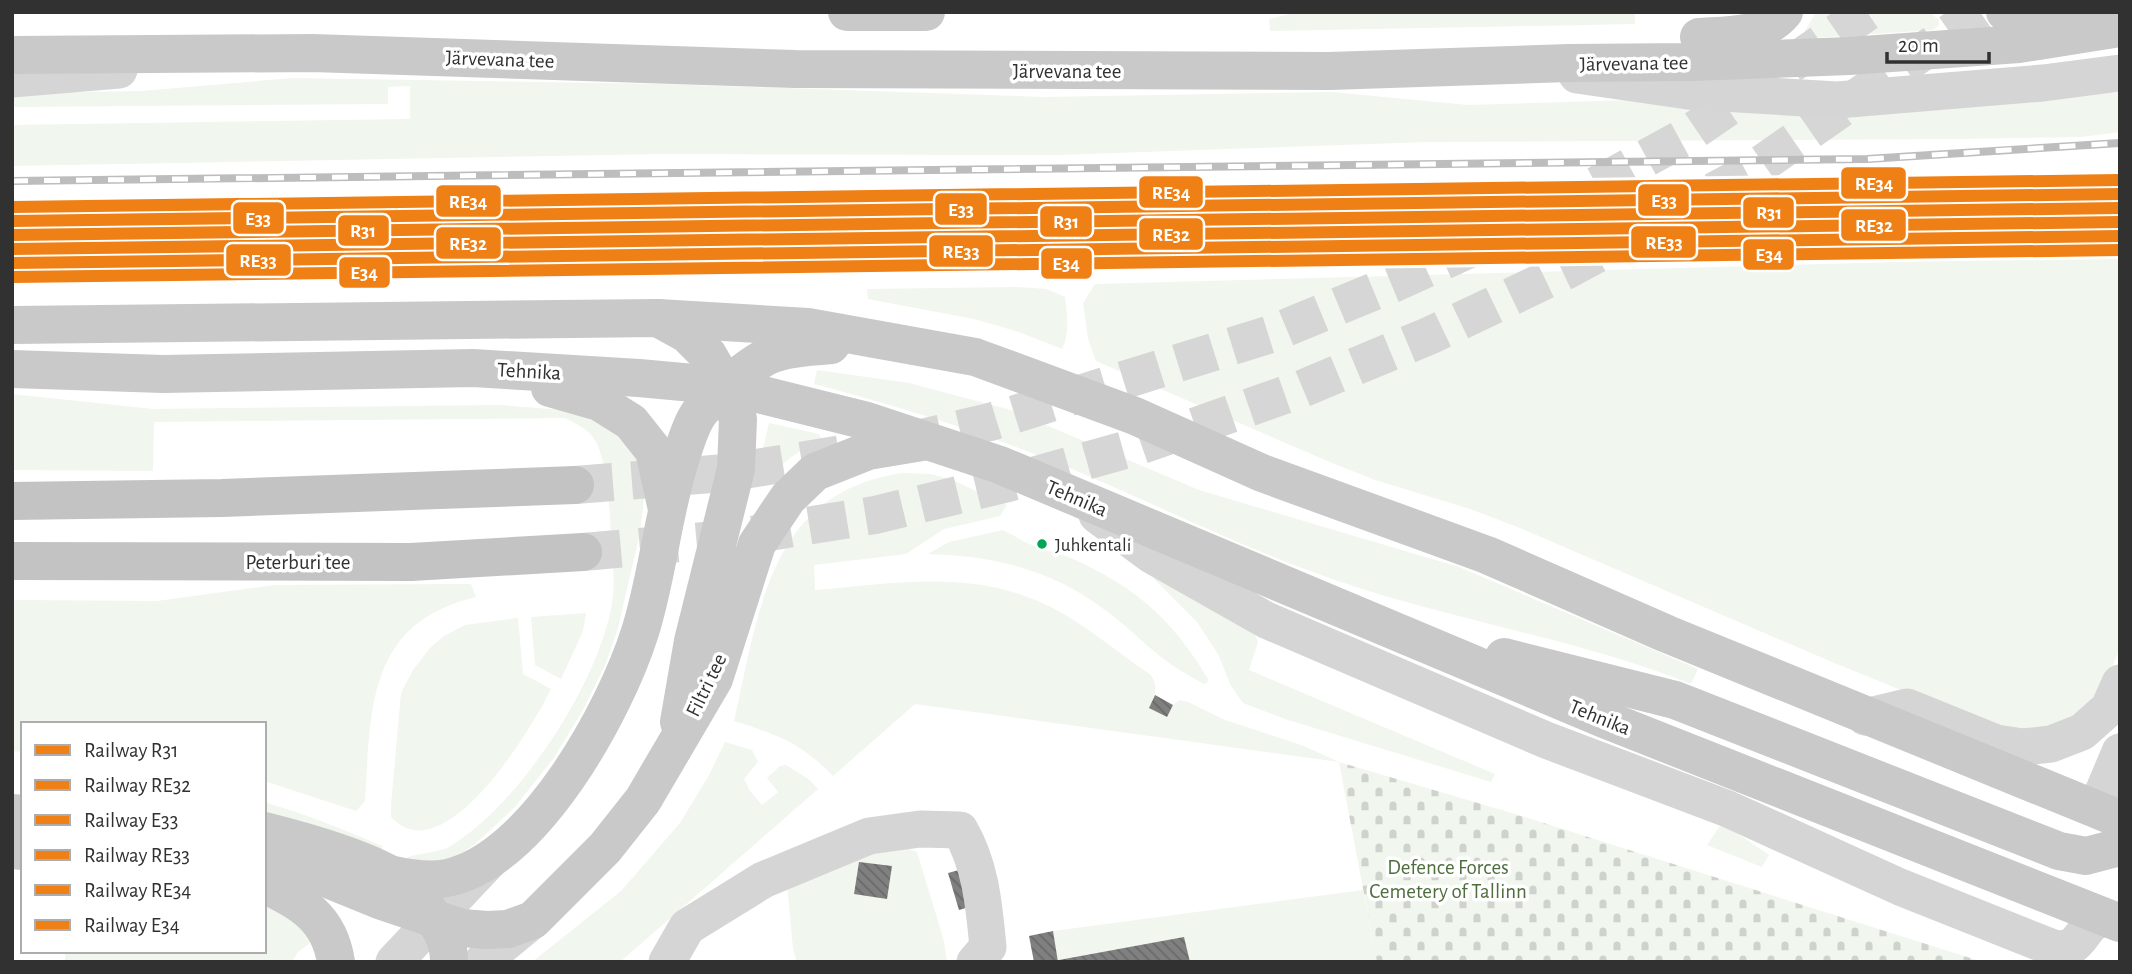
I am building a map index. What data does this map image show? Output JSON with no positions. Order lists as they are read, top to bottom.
{
  "streets": {
    "highway": ["Peterburi tee"],
    "main road": ["Järvevana tee", "Tehnika", "Filtri tee"]
  },
  "crossings": [
    ["Tehnika", "Filtri tee"]
  ],
  "parks": ["Defence Forces Cemetery of Tallinn"],
  "places": ["Juhkentali"],
  "lines": [
    "rail line RE34",
    "rail line E33",
    "rail line R31",
    "rail line RE32",
    "rail line RE33",
    "rail line E34"
  ],
  "legend": [
    "Railway R31",
    "Railway RE32",
    "Railway E33",
    "Railway RE33",
    "Railway RE34",
    "Railway E34"
  ],
  "scale_bar": "20 m"
}
